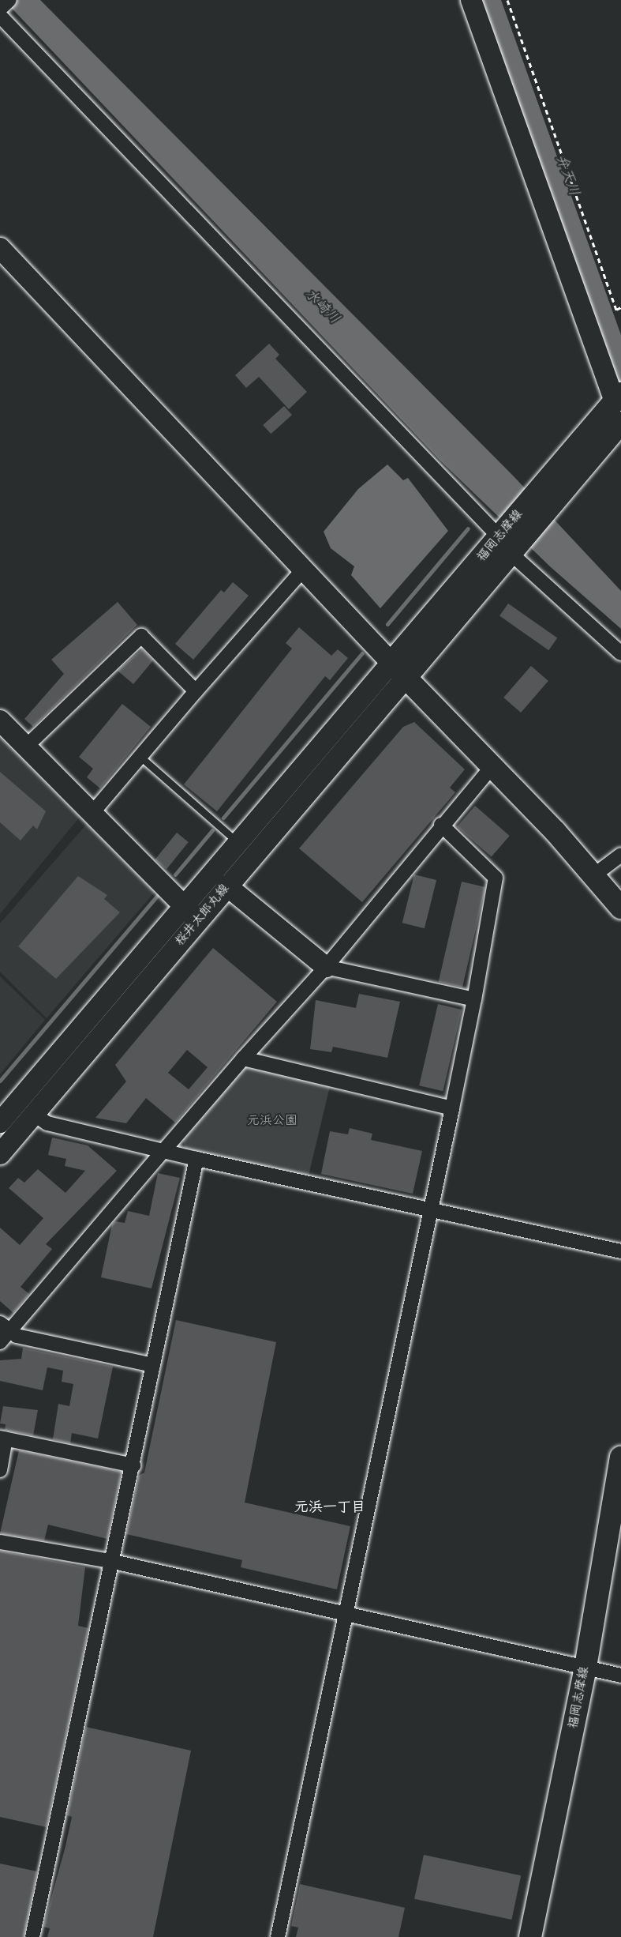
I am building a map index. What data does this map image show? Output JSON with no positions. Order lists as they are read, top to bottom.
{
  "streets": {
    "main road": ["福岡志摩線"],
    "street": ["桜井太郎丸線"]
  },
  "crossings": [
    ["福岡志摩線", "桜井太郎丸線"]
  ],
  "districts": ["元浜一丁目"],
  "water": ["弁天川", "水崎川"],
  "parks": ["元浜公園"]
}
